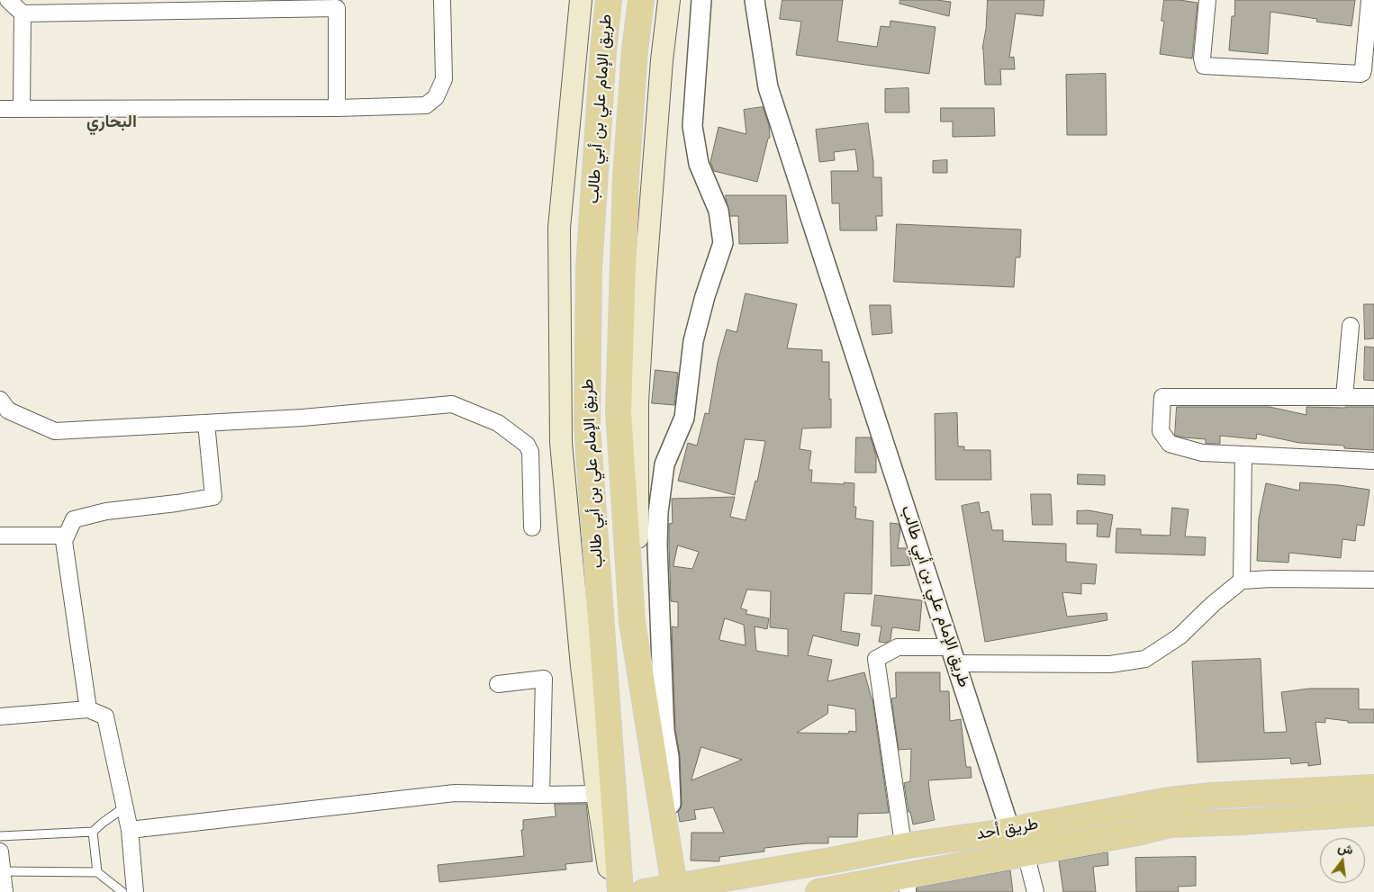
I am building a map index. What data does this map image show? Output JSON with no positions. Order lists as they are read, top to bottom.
{
  "streets": {
    "main road": ["طريق الإمام علي بن أبي طالب", "طريق أحد"]
  },
  "crossings": [
    ["طريق الإمام علي بن أبي طالب", "طريق أحد"]
  ],
  "districts": ["البحاري"],
  "north": "top"
}
